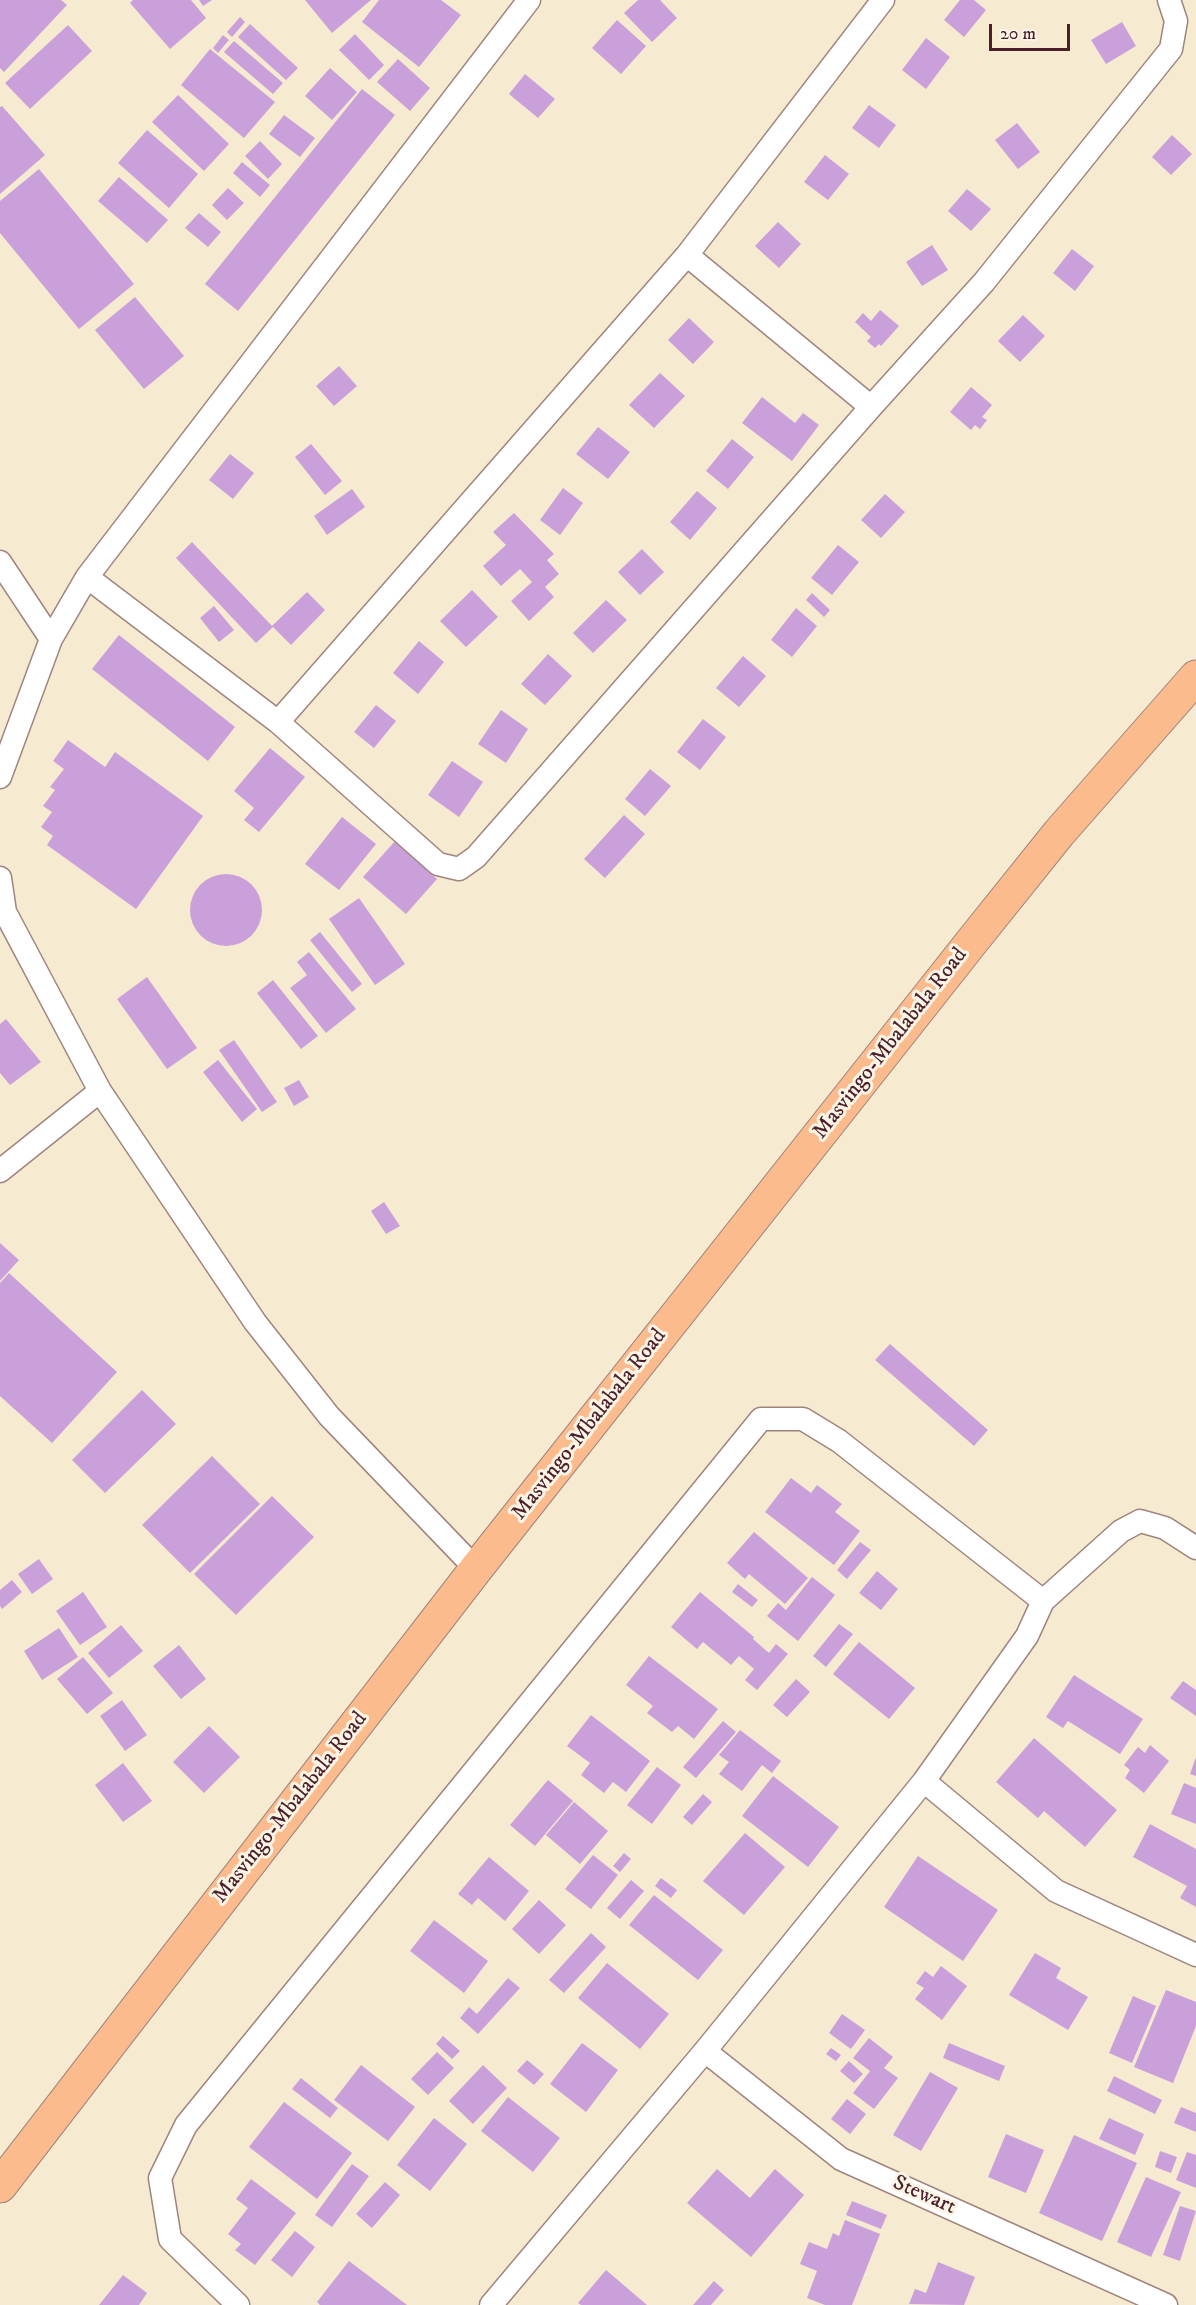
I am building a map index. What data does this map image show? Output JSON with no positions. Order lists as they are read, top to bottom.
{
  "streets": {
    "highway": ["Masvingo-Mbalabala Road"],
    "street": ["Stewart"]
  },
  "scale_bar": "20 m"
}
